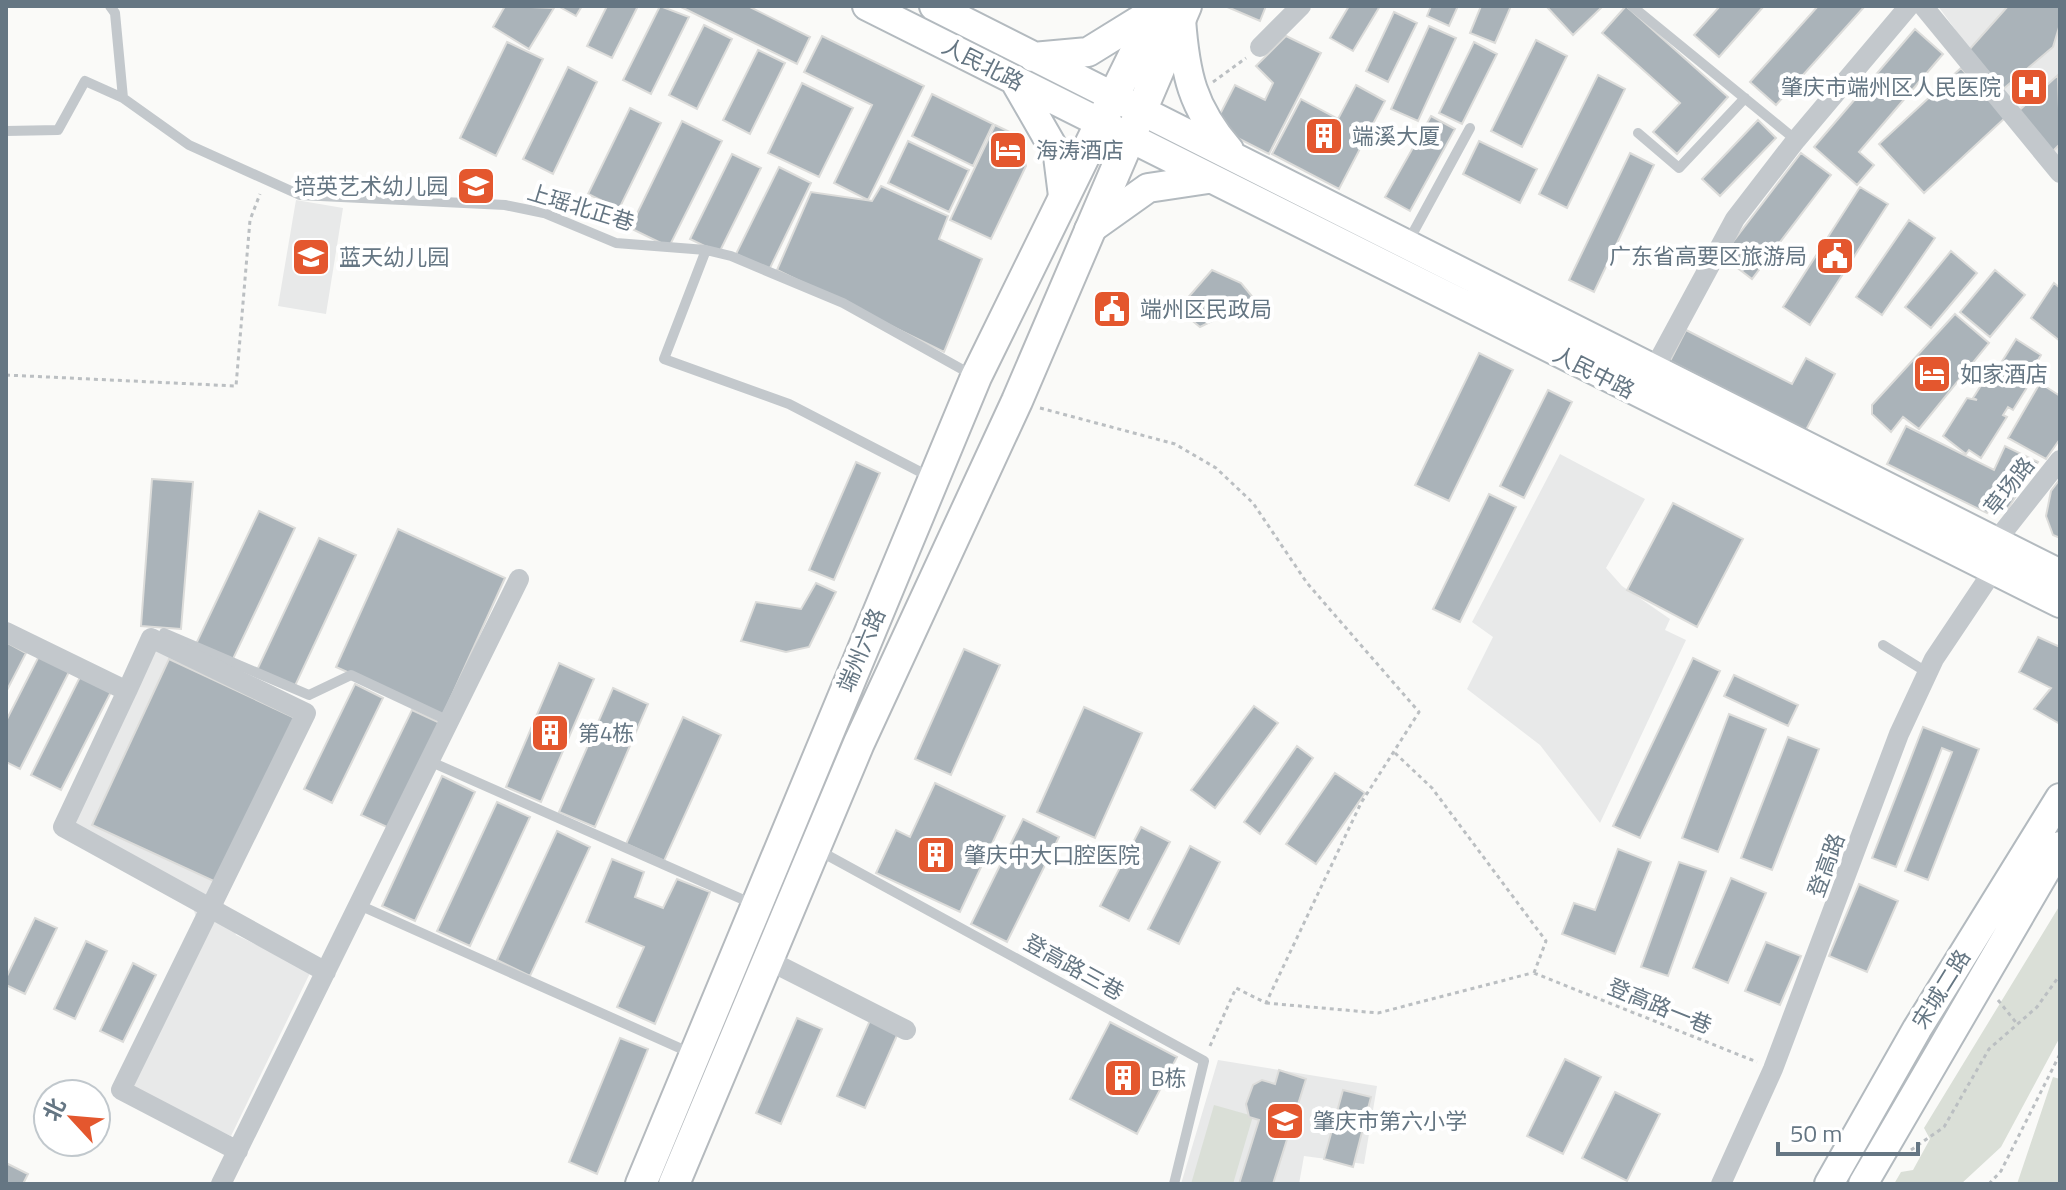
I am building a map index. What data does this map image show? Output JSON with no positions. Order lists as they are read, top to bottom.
{
  "streets": {
    "main road": [
      "人民北路",
      "人民中路",
      "端州六路",
      "宋城二路"
    ],
    "street": ["草场路", "登高路"],
    "lane": ["上瑶北正巷", "登高路三巷"],
    "path": ["登高路一巷"]
  },
  "crossings": [
    ["人民北路", "人民中路"],
    ["人民北路", "端州六路"],
    ["上瑶北正巷", "端州六路"],
    ["人民中路", "草场路"],
    ["人民中路", "端州六路"],
    ["人民中路", "登高路"],
    ["端州六路", "登高路三巷"],
    ["登高路", "登高路一巷"]
  ],
  "places": {
    "hospital": ["肇庆市端州区人民医院"],
    "building": [
      "端溪大厦",
      "第4栋",
      "肇庆中大口腔医院",
      "B栋"
    ],
    "hotel": ["海涛酒店", "如家酒店"],
    "school or university": ["培英艺术幼儿园", "蓝天幼儿园", "肇庆市第六小学"],
    "public building": ["广东省高要区旅游局", "端州区民政局"]
  },
  "scale_bar": "50 m",
  "north": "top left"
}
